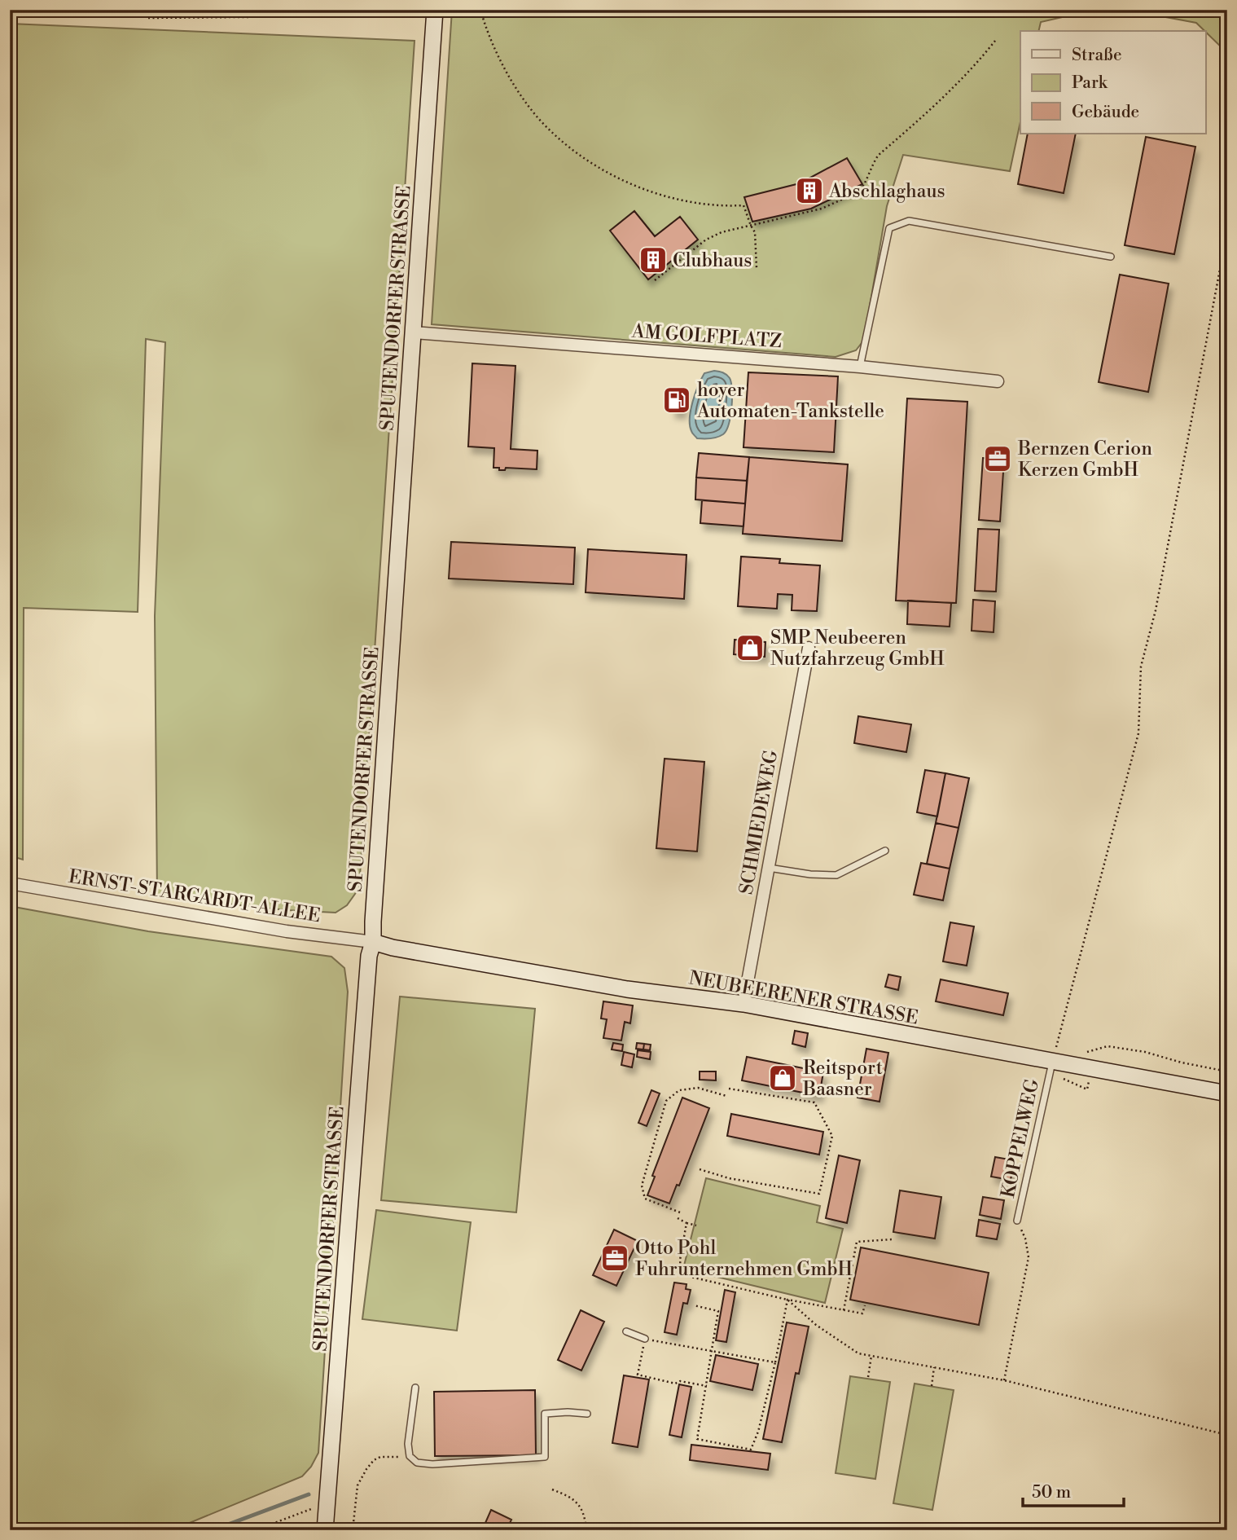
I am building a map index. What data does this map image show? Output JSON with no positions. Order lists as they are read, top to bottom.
{
  "streets": {
    "main road": ["SPUTENDORFER STRASSE", "NEUBEERENER STRASSE"],
    "street": ["AM GOLFPLATZ", "SCHMIEDEWEG", "ERNST-STARGARDT-ALLEE"],
    "lane": ["KOPPELWEG"]
  },
  "crossings": [
    ["SPUTENDORFER STRASSE", "AM GOLFPLATZ"],
    ["SPUTENDORFER STRASSE", "ERNST-STARGARDT-ALLEE"],
    ["SPUTENDORFER STRASSE", "NEUBEERENER STRASSE"],
    ["SCHMIEDEWEG", "NEUBEERENER STRASSE"],
    ["ERNST-STARGARDT-ALLEE", "NEUBEERENER STRASSE"],
    ["NEUBEERENER STRASSE", "KOPPELWEG"]
  ],
  "places": {
    "building": ["Abschlaghaus", "Clubhaus"],
    "fuel station": ["hoyer Automaten-Tankstelle"],
    "office": ["Bernzen Cerion Kerzen GmbH", "Otto Pohl Fuhrunternehmen GmbH"],
    "shop": ["SMP Neubeeren Nutzfahrzeug GmbH", "Reitsport Baasner"]
  },
  "legend": ["Straße", "Park", "Gebäude"],
  "scale_bar": "50 m"
}
